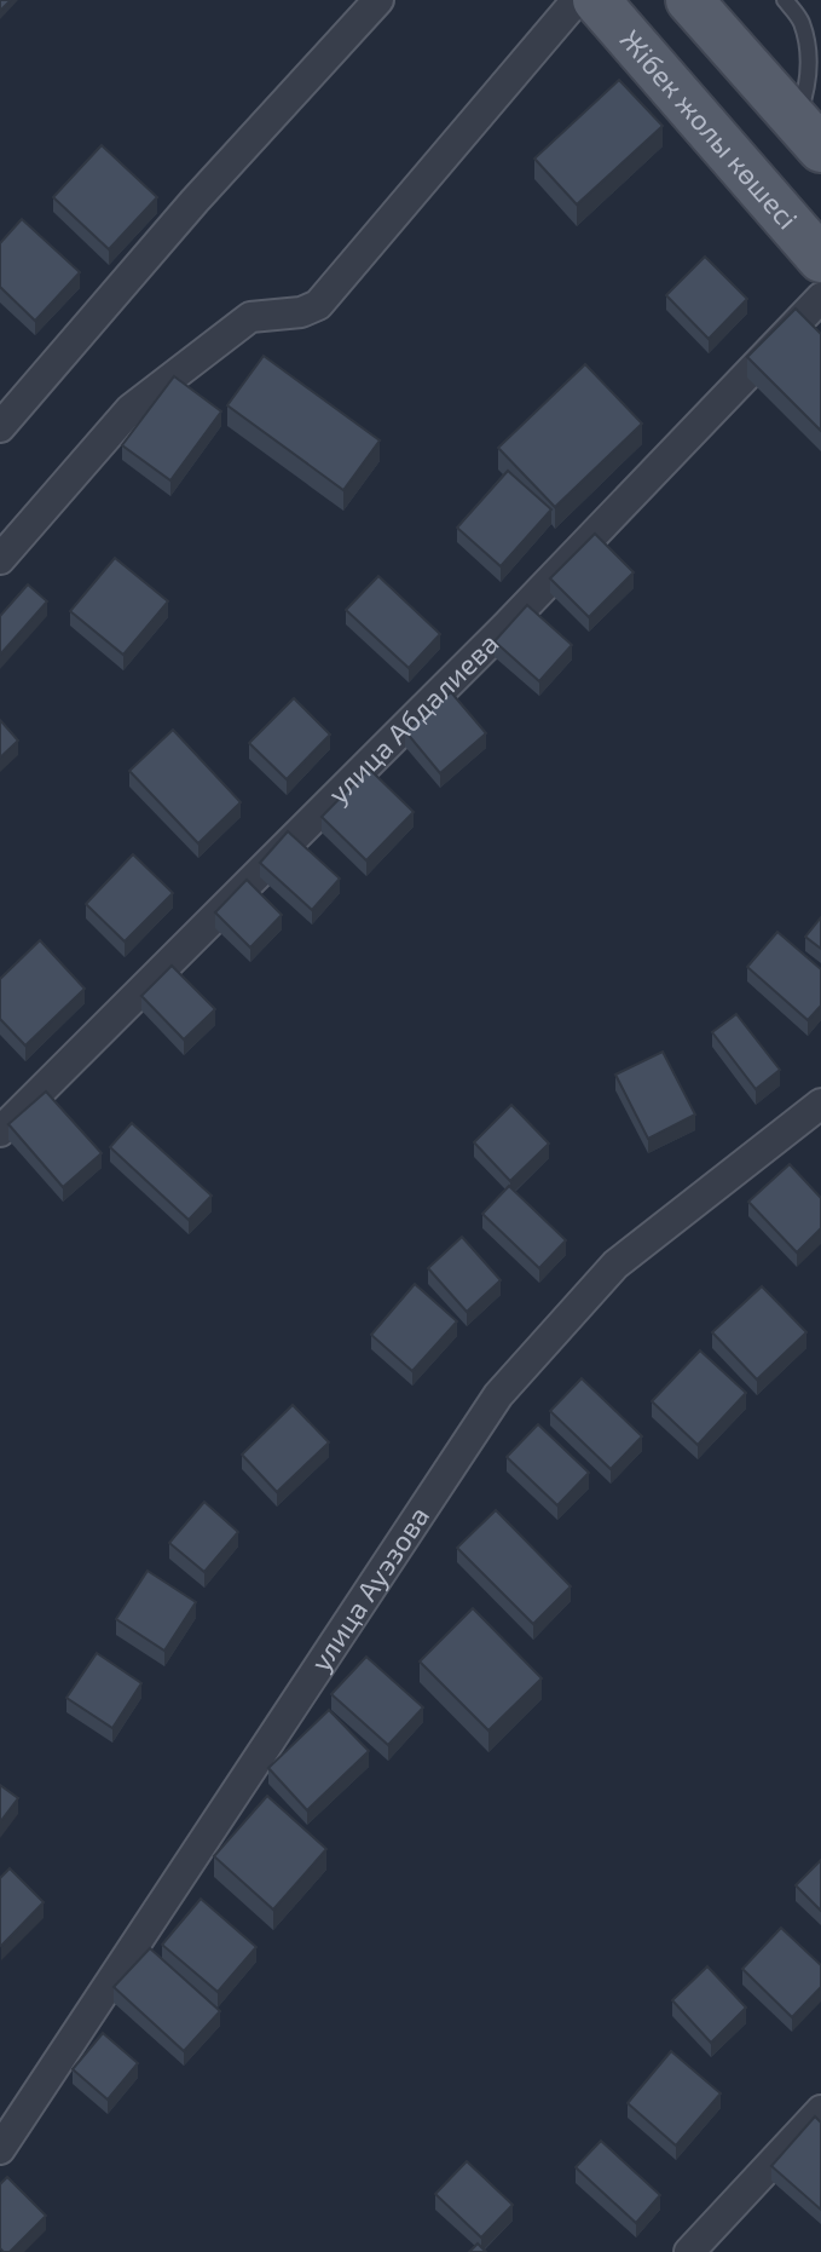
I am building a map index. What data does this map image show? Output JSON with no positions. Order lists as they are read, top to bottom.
{
  "streets": {
    "main road": ["Жібек жолы көшесі"],
    "street": ["улица Абдалиева", "улица Ауэзова"]
  }
}
